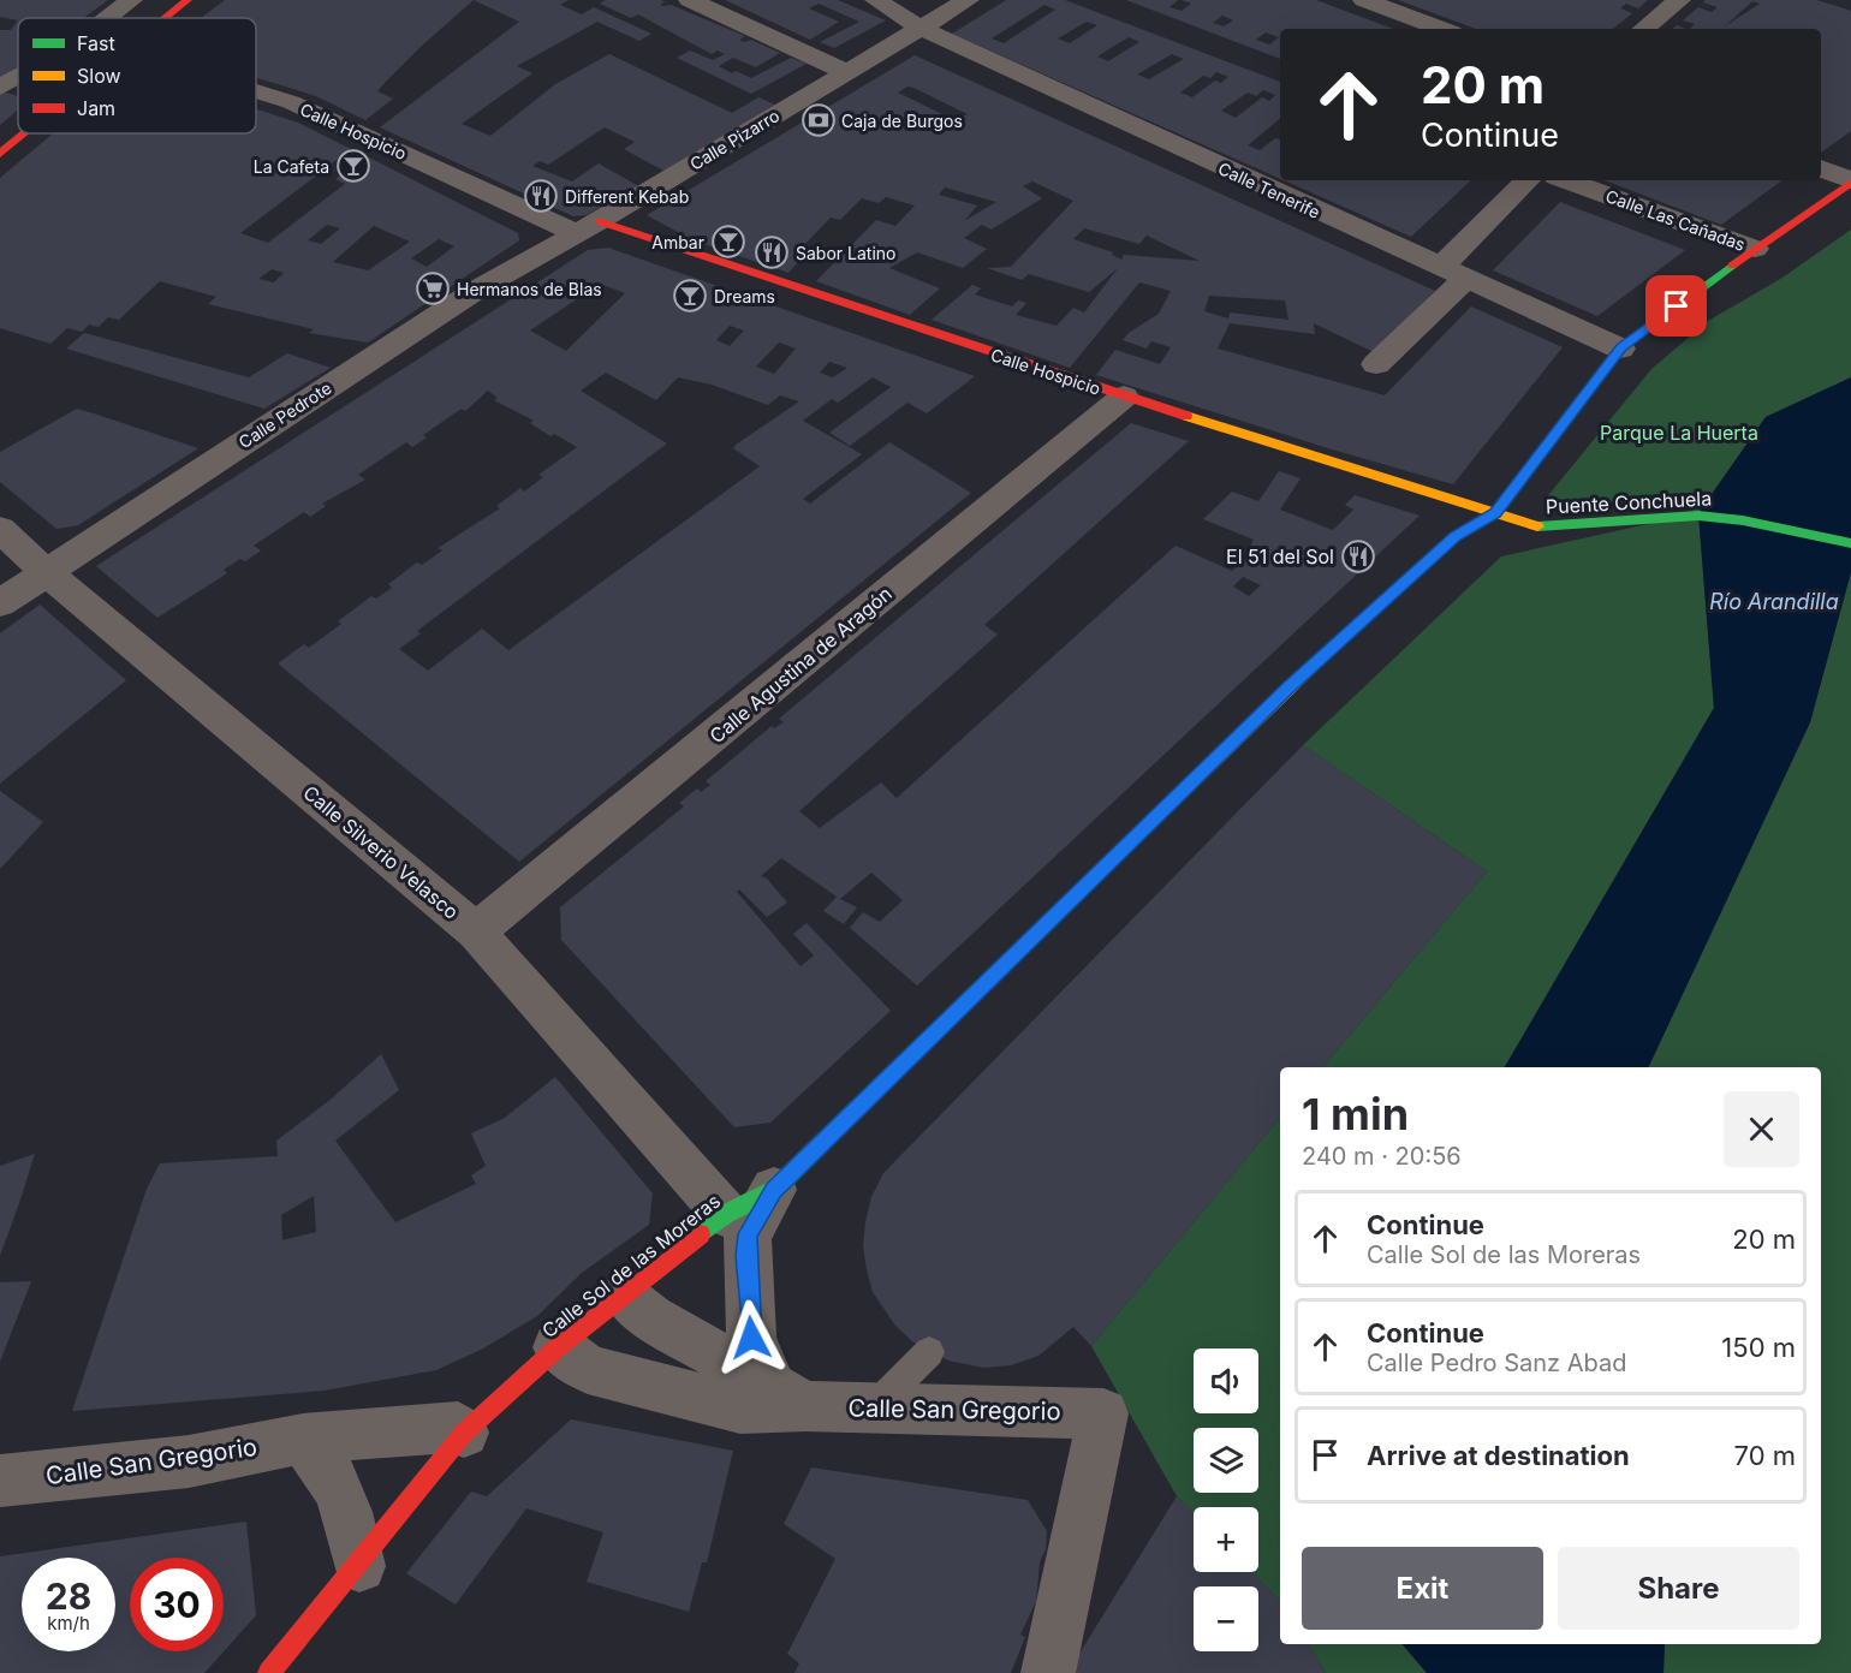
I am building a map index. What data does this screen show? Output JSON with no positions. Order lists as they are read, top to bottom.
{
  "streets": {
    "street": [
      "Calle Hospicio",
      "Calle Pizarro",
      "Calle Tenerife",
      "Calle Las Cañadas",
      "Calle Pedrote",
      "Puente Conchuela",
      "Calle Agustina de Aragón",
      "Calle Silverio Velasco",
      "Calle Sol de las Moreras",
      "Calle San Gregorio"
    ]
  },
  "crossings": [
    ["Calle Hospicio", "Calle Pizarro"],
    ["Calle Hospicio", "Calle Pedrote"],
    ["Calle Hospicio", "Puente Conchuela"],
    ["Calle Hospicio", "Calle Agustina de Aragón"],
    ["Calle Hospicio", "Calle Sol de las Moreras"],
    ["Calle Pizarro", "Calle Tenerife"],
    ["Calle Pizarro", "Calle Pedrote"],
    ["Calle Pedrote", "Calle Silverio Velasco"],
    ["Puente Conchuela", "Calle Sol de las Moreras"],
    ["Calle Agustina de Aragón", "Calle Silverio Velasco"],
    ["Calle Silverio Velasco", "Calle Sol de las Moreras"],
    ["Calle Sol de las Moreras", "Calle San Gregorio"]
  ],
  "water": ["Río Arandilla"],
  "parks": ["Parque La Huerta"],
  "places": {
    "bank": ["Caja de Burgos"],
    "bar": ["La Cafeta", "Ambar", "Dreams"],
    "restaurant": ["Different Kebab", "Sabor Latino", "El 51 del Sol"],
    "supermarket": ["Hermanos de Blas"]
  },
  "legend": ["Fast", "Slow", "Jam"],
  "page": {
    "turn": ["20 m", "Continue"],
    "heading": ["1 min", "240 m · 20:56"],
    "list": [
      {
        "name": "Continue",
        "note": "Calle Sol de las Moreras",
        "value": "20 m"
      },
      {
        "name": "Continue",
        "note": "Calle Pedro Sanz Abad",
        "value": "150 m"
      },
      {
        "name": "Arrive at destination",
        "value": "70 m"
      }
    ],
    "map_buttons": ["+", "−"],
    "buttons": ["Exit", "Share"],
    "speed": "28 km/h",
    "limit": "30"
  }
}
